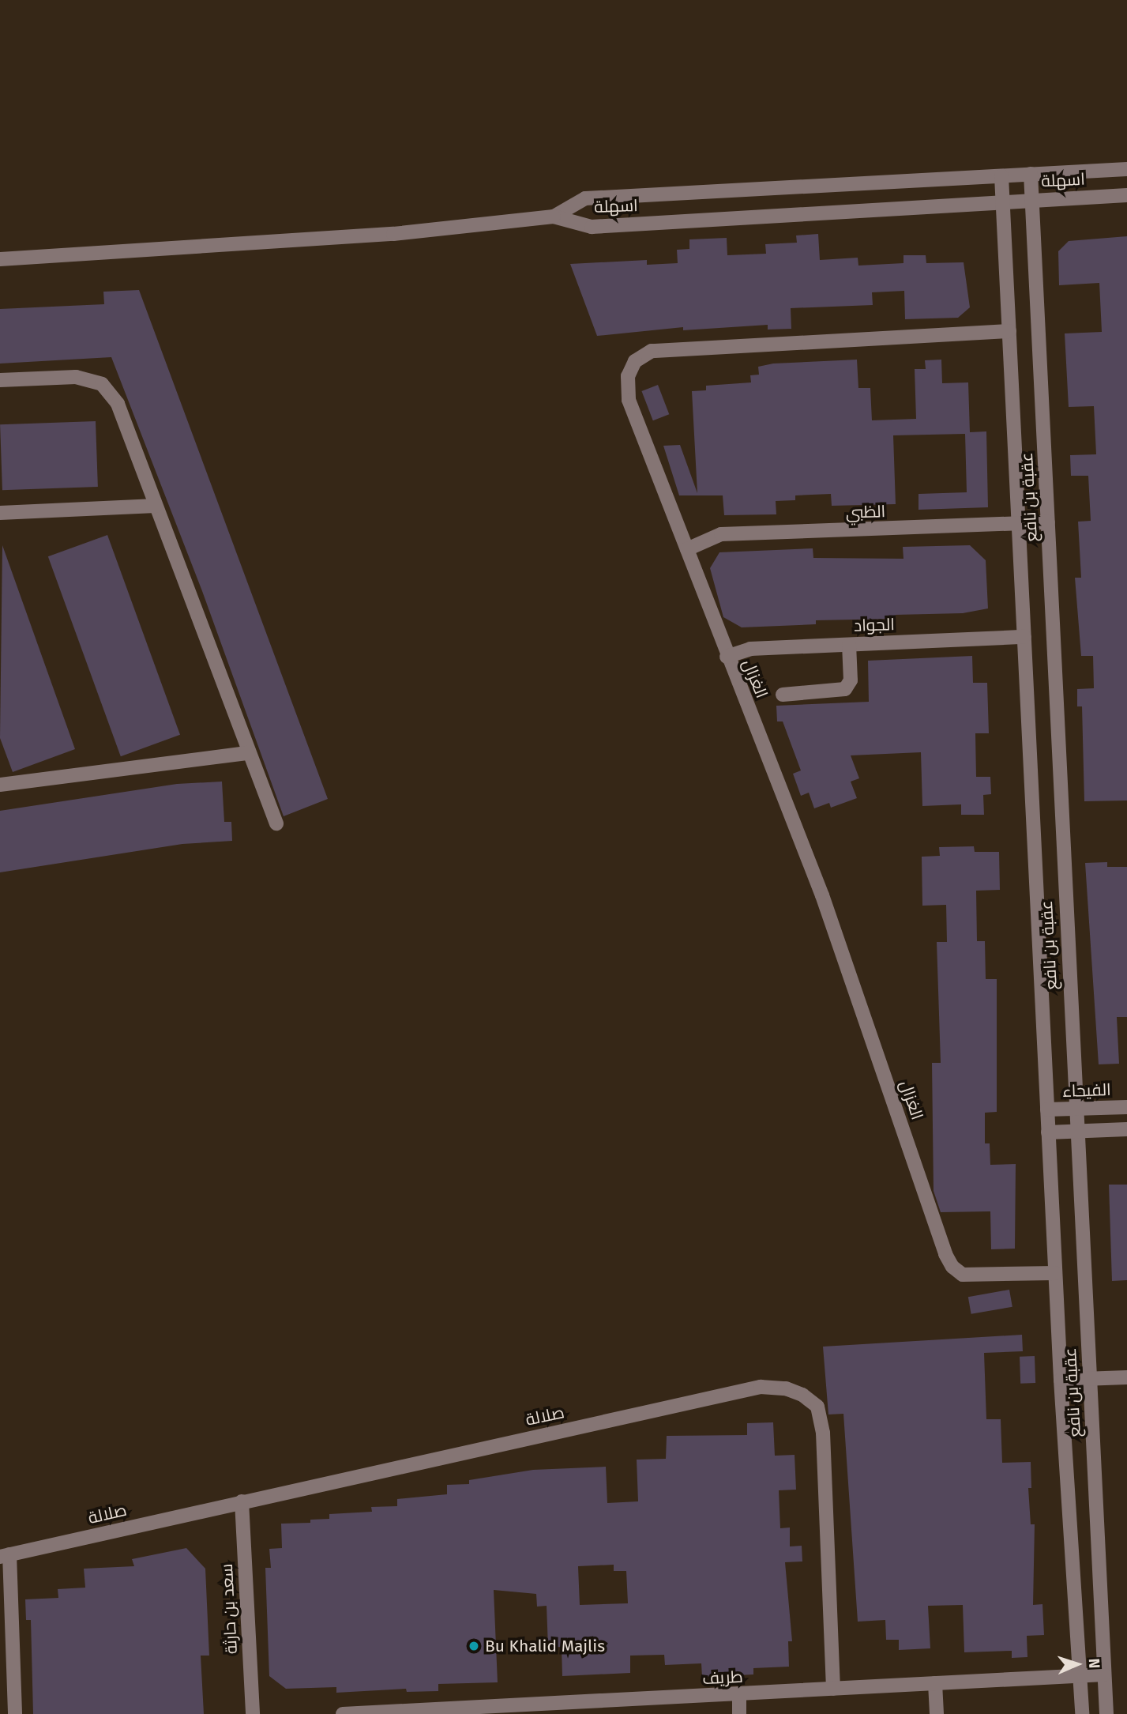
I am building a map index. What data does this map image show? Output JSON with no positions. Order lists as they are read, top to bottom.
{
  "streets": {
    "street": [
      "اسهلة",
      "عقبة بن نافع",
      "الظبي",
      "الجواد",
      "الغزال",
      "الفيحاء",
      "صلالة",
      "سعد بن حارثة",
      "طريف"
    ]
  },
  "crossings": [
    ["اسهلة", "عقبة بن نافع"],
    ["عقبة بن نافع", "الظبي"],
    ["عقبة بن نافع", "الجواد"],
    ["عقبة بن نافع", "الغزال"],
    ["عقبة بن نافع", "الفيحاء"],
    ["عقبة بن نافع", "طريف"],
    ["الظبي", "الغزال"],
    ["الجواد", "الغزال"],
    ["صلالة", "سعد بن حارثة"],
    ["صلالة", "طريف"]
  ],
  "places": ["Bu Khalid Majlis"],
  "north": "right"
}
